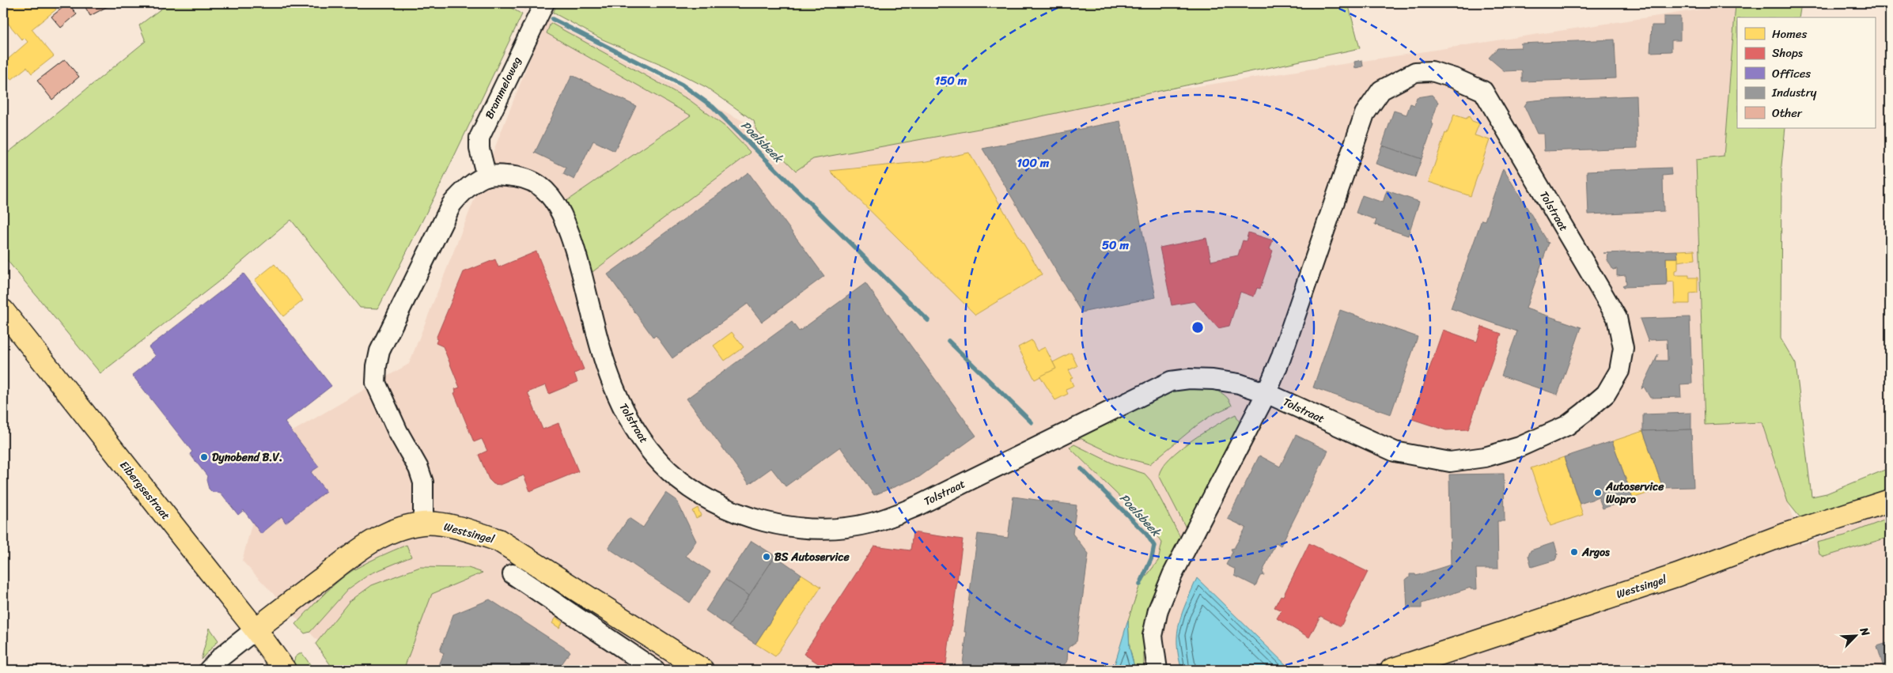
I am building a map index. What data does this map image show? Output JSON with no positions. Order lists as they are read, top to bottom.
{
  "streets": {
    "main road": ["Eibergsestraat", "Westsingel"],
    "street": ["Brammeloweg", "Tolstraat"]
  },
  "crossings": [
    ["Brammeloweg", "Tolstraat"],
    ["Eibergsestraat", "Westsingel"]
  ],
  "water": ["Poelsbeek"],
  "places": [
    "Dynobend B.V.",
    "Autoservice Wopro",
    "Argos",
    "BS Autoservice"
  ],
  "legend": [
    "Homes",
    "Shops",
    "Offices",
    "Industry",
    "Other"
  ],
  "north": "top right",
  "rings": ["150 m", "100 m", "50 m"]
}
